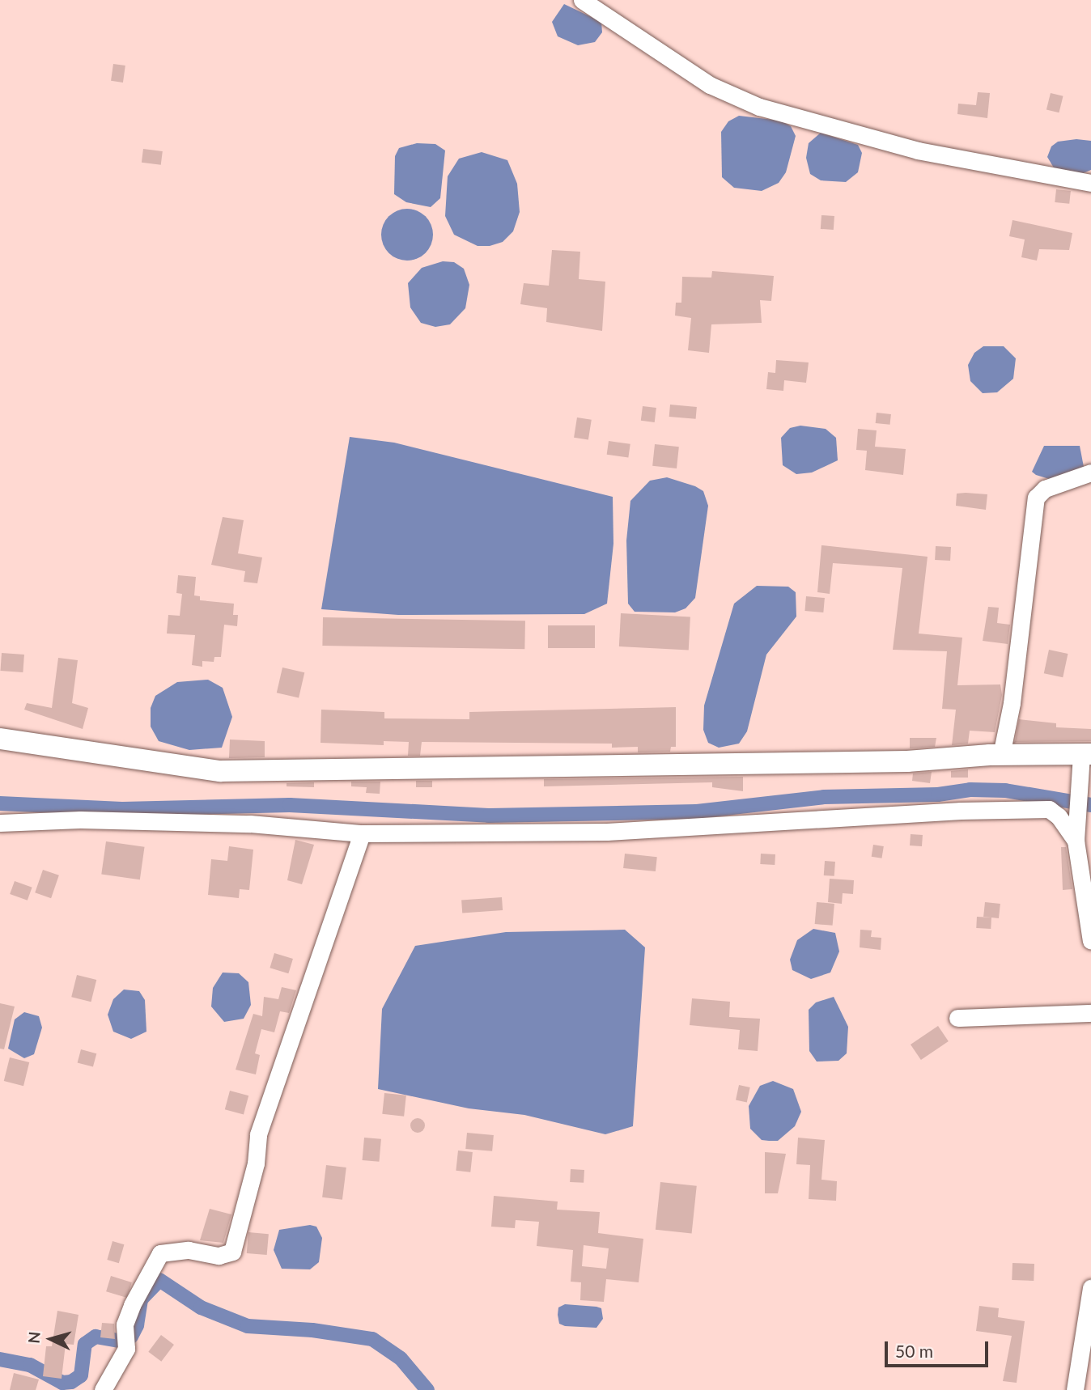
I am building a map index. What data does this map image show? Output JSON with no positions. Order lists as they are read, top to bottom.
{
  "scale_bar": "50 m",
  "north": "left"
}
